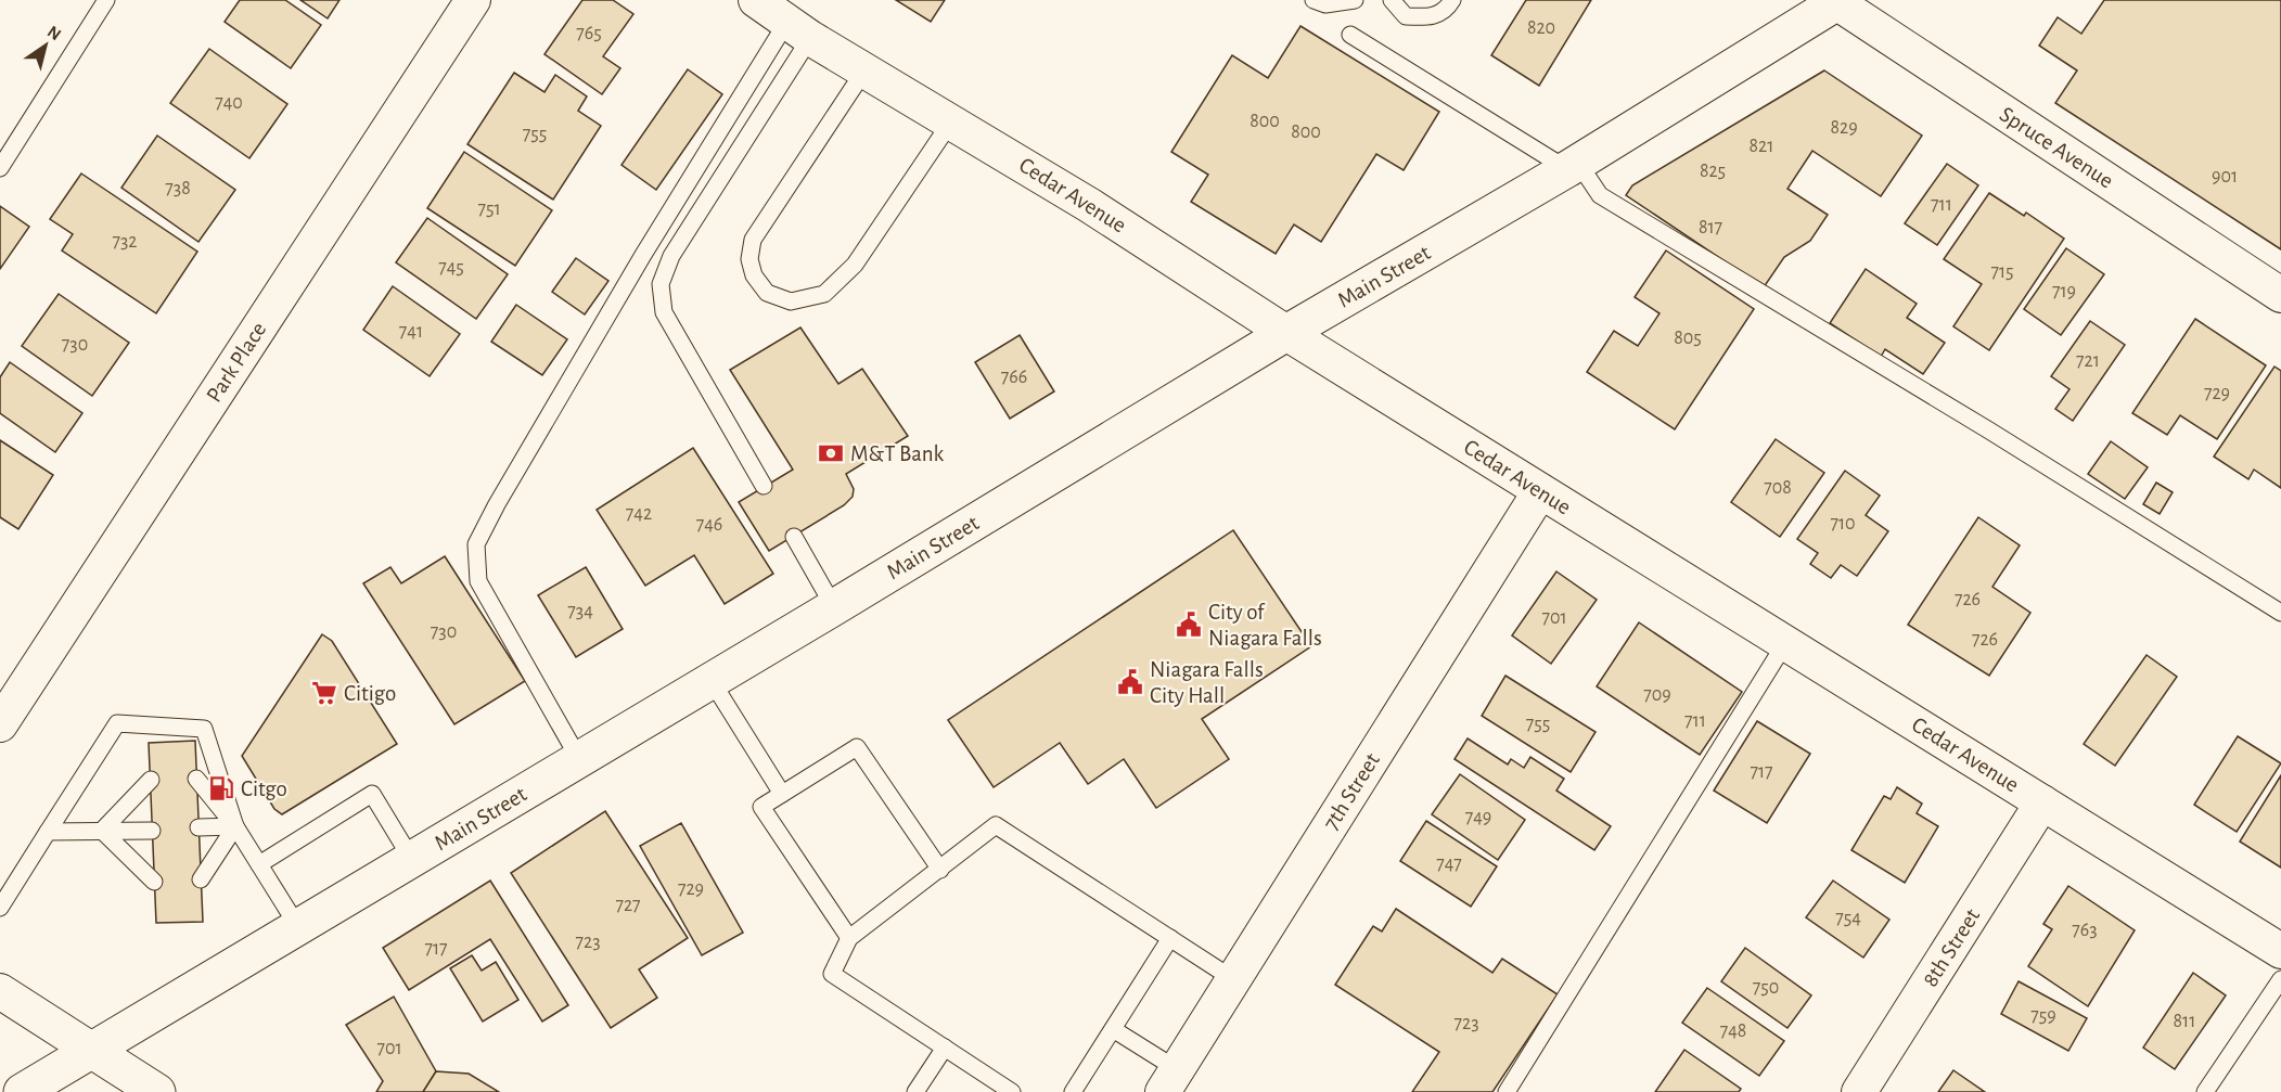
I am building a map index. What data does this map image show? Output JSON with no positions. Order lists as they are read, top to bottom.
{
  "streets": {
    "main road": ["Main Street"],
    "street": [
      "Spruce Avenue",
      "Cedar Avenue",
      "Park Place",
      "7th Street",
      "8th Street"
    ]
  },
  "crossings": [
    ["Spruce Avenue", "Main Street"],
    ["Cedar Avenue", "Main Street"],
    ["Cedar Avenue", "7th Street"],
    ["Cedar Avenue", "8th Street"]
  ],
  "places": {
    "bank": ["M&T Bank"],
    "public building": ["City of Niagara Falls", "Niagara Falls City Hall"],
    "supermarket": ["Citigo"],
    "fuel station": ["Citgo"]
  },
  "house_numbers": [
    "820",
    "765",
    "740",
    "800",
    "829",
    "800",
    "755",
    "821",
    "825",
    "901",
    "738",
    "711",
    "751",
    "817",
    "732",
    "745",
    "715",
    "719",
    "741",
    "805",
    "730",
    "721",
    "766",
    "729",
    "708",
    "742",
    "710",
    "746",
    "726",
    "734",
    "701",
    "730",
    "726",
    "709",
    "711",
    "755",
    "717",
    "749",
    "747",
    "729",
    "727",
    "754",
    "763",
    "723",
    "717",
    "750",
    "759",
    "811",
    "723",
    "748",
    "701"
  ],
  "north": "top right"
}
